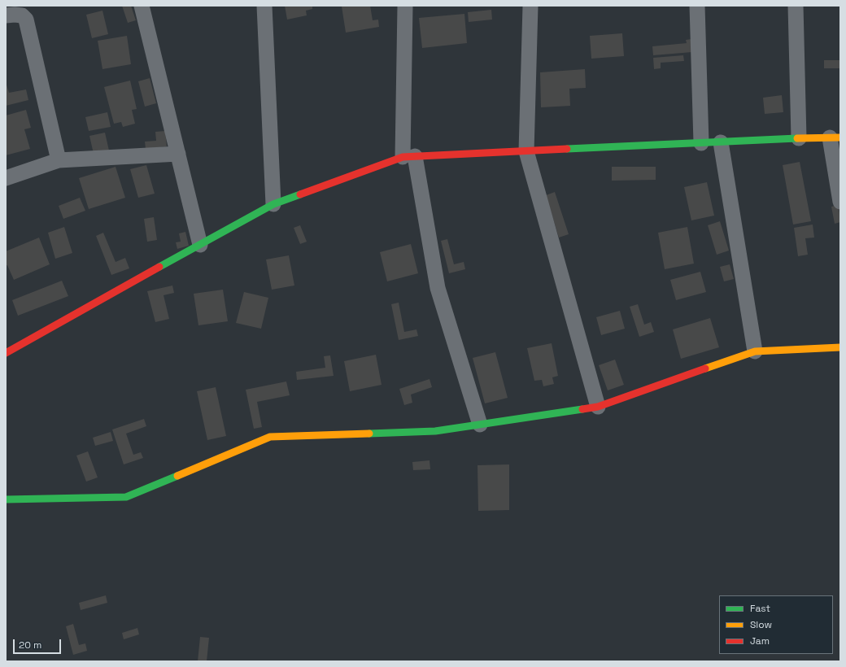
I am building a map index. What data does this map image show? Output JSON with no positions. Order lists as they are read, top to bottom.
{
  "legend": ["Fast", "Slow", "Jam"],
  "scale_bar": "20 m"
}
